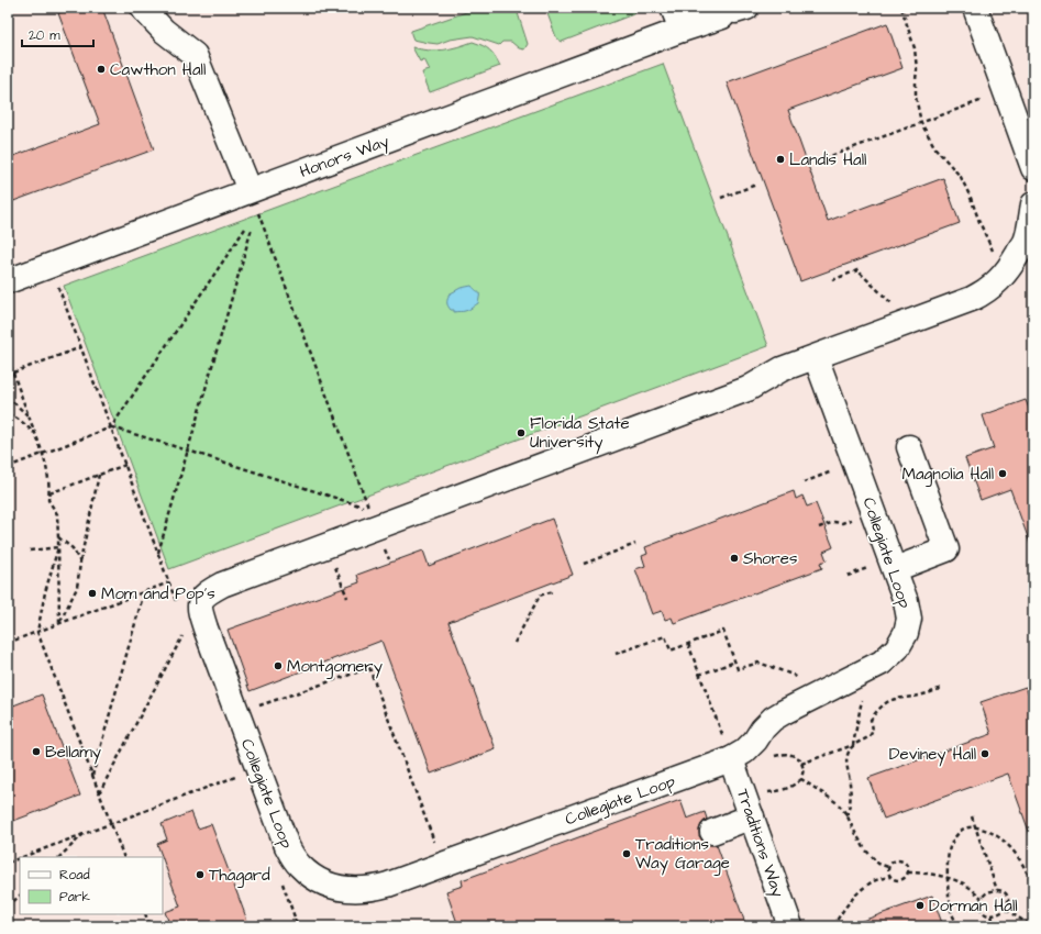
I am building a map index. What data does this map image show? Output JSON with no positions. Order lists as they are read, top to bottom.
{
  "streets": {
    "lane": ["Honors Way", "Collegiate Loop", "Traditions Way"]
  },
  "crossings": [
    ["Collegiate Loop", "Traditions Way"]
  ],
  "places": [
    "Cawthon Hall",
    "Landis Hall",
    "Florida State University",
    "Magnolia Hall",
    "Shores",
    "Mom and Pop's",
    "Montgomery",
    "Bellamy",
    "Deviney Hall",
    "Traditions Way Garage",
    "Thagard",
    "Dorman Hall"
  ],
  "legend": ["Road", "Park"],
  "scale_bar": "20 m"
}
